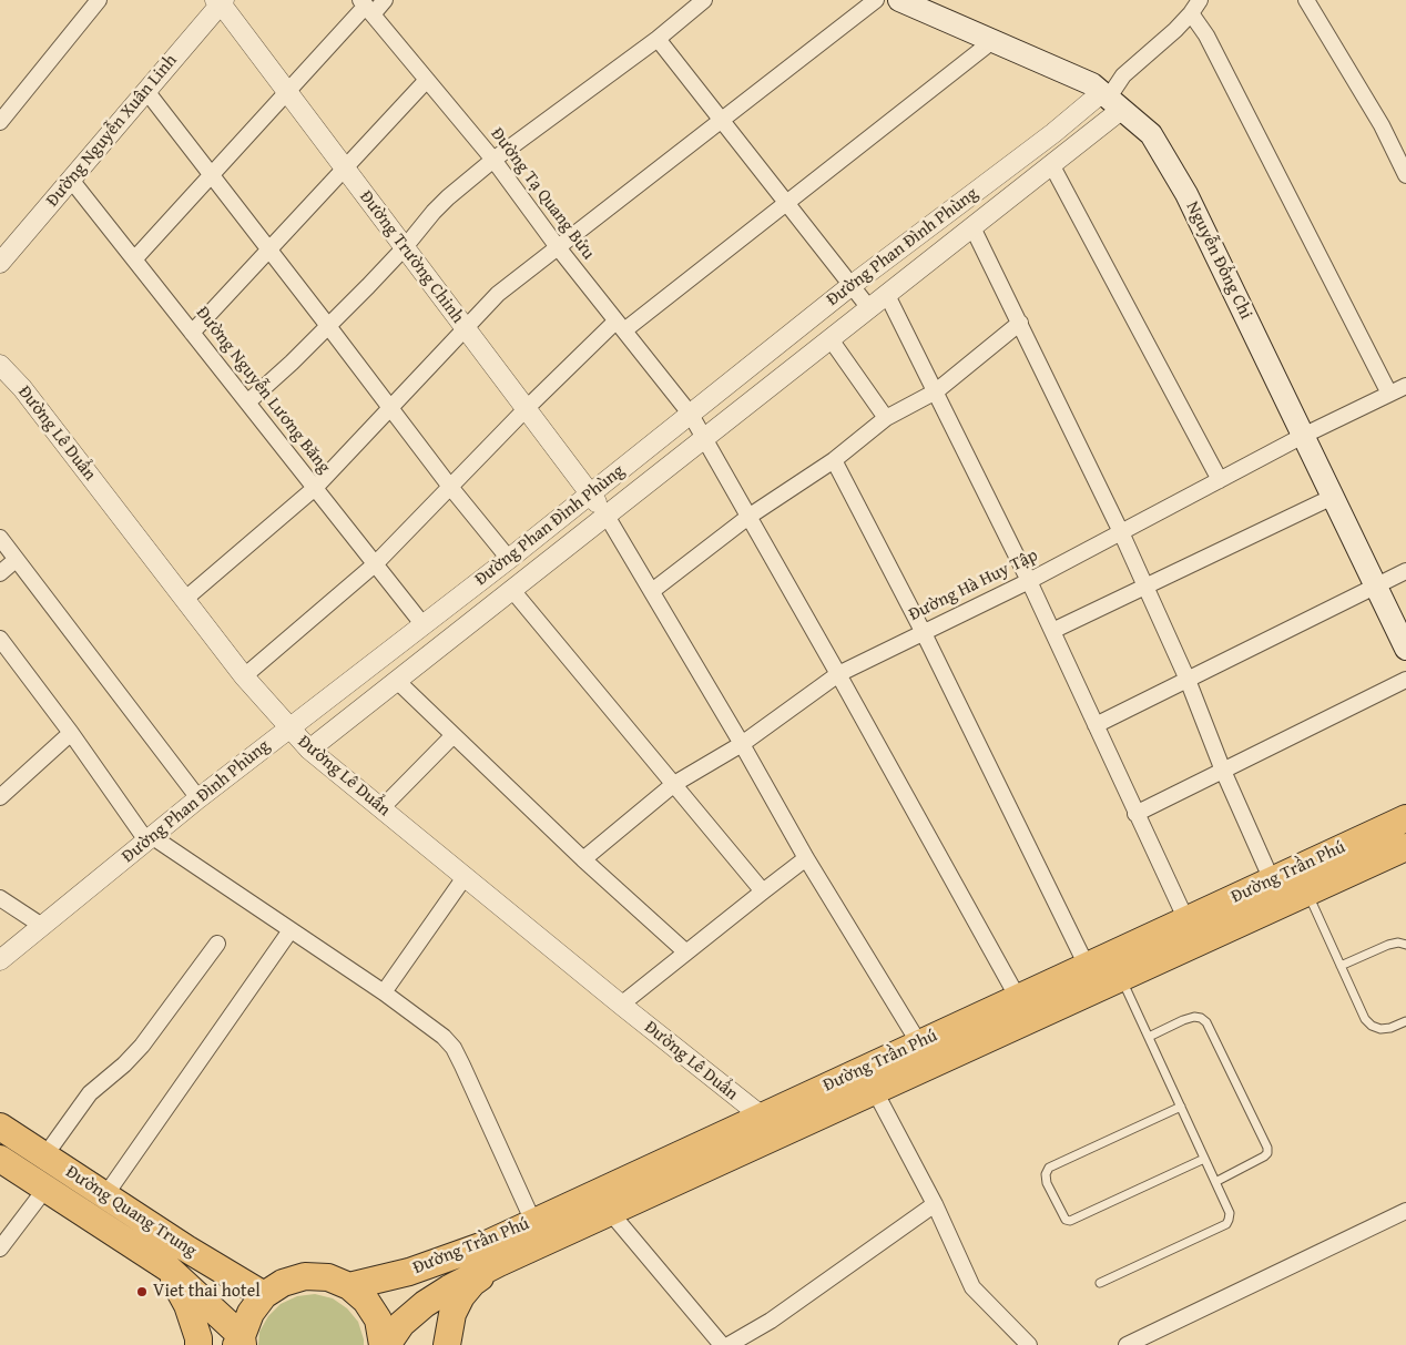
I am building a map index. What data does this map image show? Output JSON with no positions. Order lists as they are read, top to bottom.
{
  "streets": {
    "highway": ["Đường Trần Phú", "Đường Quang Trung"],
    "main road": ["Nguyễn Đổng Chi"],
    "street": [
      "Đường Nguyễn Xuân Linh",
      "Đường Tạ Quang Bửu",
      "Đường Phan Đình Phùng",
      "Đường Trường Chinh",
      "Đường Nguyễn Lương Băng",
      "Đường Lê Duẩn",
      "Đường Hà Huy Tập"
    ]
  },
  "crossings": [
    ["Đường Nguyễn Xuân Linh", "Đường Trường Chinh"],
    ["Đường Nguyễn Xuân Linh", "Đường Nguyễn Lương Băng"],
    ["Đường Tạ Quang Bửu", "Đường Phan Đình Phùng"],
    ["Đường Tạ Quang Bửu", "Đường Hà Huy Tập"],
    ["Đường Tạ Quang Bửu", "Đường Trần Phú"],
    ["Đường Phan Đình Phùng", "Đường Trường Chinh"],
    ["Đường Phan Đình Phùng", "Nguyễn Đổng Chi"],
    ["Đường Phan Đình Phùng", "Đường Nguyễn Lương Băng"],
    ["Đường Phan Đình Phùng", "Đường Lê Duẩn"],
    ["Nguyễn Đổng Chi", "Đường Hà Huy Tập"],
    ["Đường Lê Duẩn", "Đường Trần Phú"]
  ],
  "places": ["Viet thai hotel"]
}
